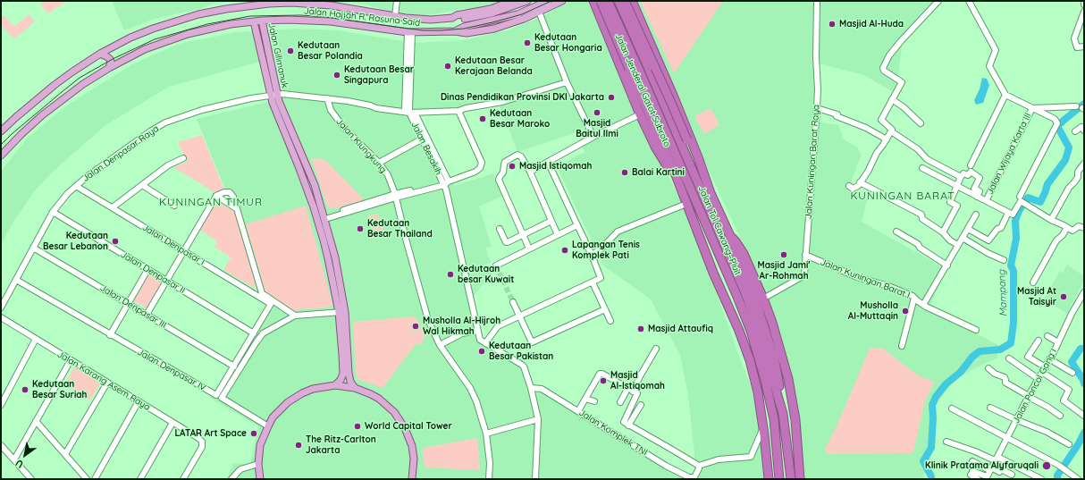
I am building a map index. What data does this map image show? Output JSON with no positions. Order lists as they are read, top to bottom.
{
  "streets": {
    "highway": ["Jalan Jenderal Gatot Subroto", "Jalan Tol Cawang–Pluit"],
    "main road": ["Jalan Hajjah R. Rasuna Said", "Jalan Gilimanuk"],
    "street": [
      "Jalan Klungkung",
      "Jalan Besakih",
      "Jalan Denpasar Raya",
      "Jalan Wijaya Karta III",
      "Jalan Kuningan Barat Raya",
      "Jalan Denpasar I",
      "Jalan Denpasar II",
      "Jalan Kuningan Barat I",
      "Jalan Denpasar III",
      "Jalan Denpasar IV",
      "Jalan Karang Asem Raya",
      "Jalan Poncol Gang I",
      "Jalan Komplek TNI"
    ]
  },
  "crossings": [
    ["Jalan Hajjah R. Rasuna Said", "Jalan Gilimanuk"],
    ["Jalan Hajjah R. Rasuna Said", "Jalan Besakih"],
    ["Jalan Gilimanuk", "Jalan Denpasar Raya"],
    ["Jalan Klungkung", "Jalan Denpasar Raya"],
    ["Jalan Besakih", "Jalan Denpasar Raya"],
    ["Jalan Denpasar Raya", "Jalan Denpasar I"],
    ["Jalan Denpasar Raya", "Jalan Denpasar II"],
    ["Jalan Denpasar Raya", "Jalan Denpasar III"],
    ["Jalan Denpasar Raya", "Jalan Denpasar IV"],
    ["Jalan Kuningan Barat Raya", "Jalan Kuningan Barat I"],
    ["Jalan Denpasar I", "Jalan Denpasar IV"],
    ["Jalan Denpasar II", "Jalan Denpasar IV"],
    ["Jalan Denpasar III", "Jalan Denpasar IV"]
  ],
  "districts": ["KUNINGAN BARAT", "KUNINGAN TIMUR"],
  "water": ["Mampang"],
  "places": [
    "Masjid Al-Huda",
    "Kedutaan Besar Hongaria",
    "Kedutaan Besar Polandia",
    "Kedutaan Besar Kerajaan Belanda",
    "Kedutaan Besar Singapura",
    "Dinas Pendidikan Provinsi DKI Jakarta",
    "Masjid Baitul Ilmi",
    "Kedutaan Besar Maroko",
    "Masjid Istiqomah",
    "Balai Kartini",
    "Kedutaan Besar Thailand",
    "Kedutaan Besar Lebanon",
    "Lapangan Tenis Komplek Pati",
    "Masjid Jami' Ar-Rohmah",
    "Kedutaan besar Kuwait",
    "Masjid At Taisyir",
    "Musholla Al-Muttaqin",
    "Musholla Al-Hijroh Wal Hikmah",
    "Masjid Attaufiq",
    "Kedutaan Besar Pakistan",
    "Masjid Al-Istiqomah",
    "Kedutaan Besar Suriah",
    "World Capital Tower",
    "LATAR Art Space",
    "The Ritz-Carlton Jakarta",
    "Klinik Pratama Alyfaruqali"
  ],
  "north": "bottom left"
}
